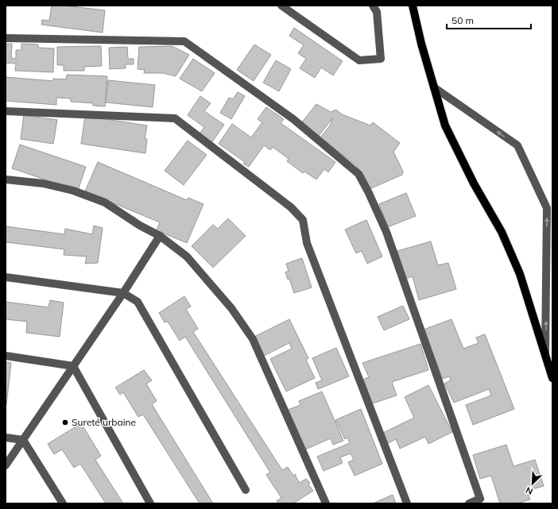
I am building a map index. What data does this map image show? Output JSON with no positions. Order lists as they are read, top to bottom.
{
  "places": ["Sureté urbaine"],
  "scale_bar": "50 m",
  "north": "bottom left"
}
